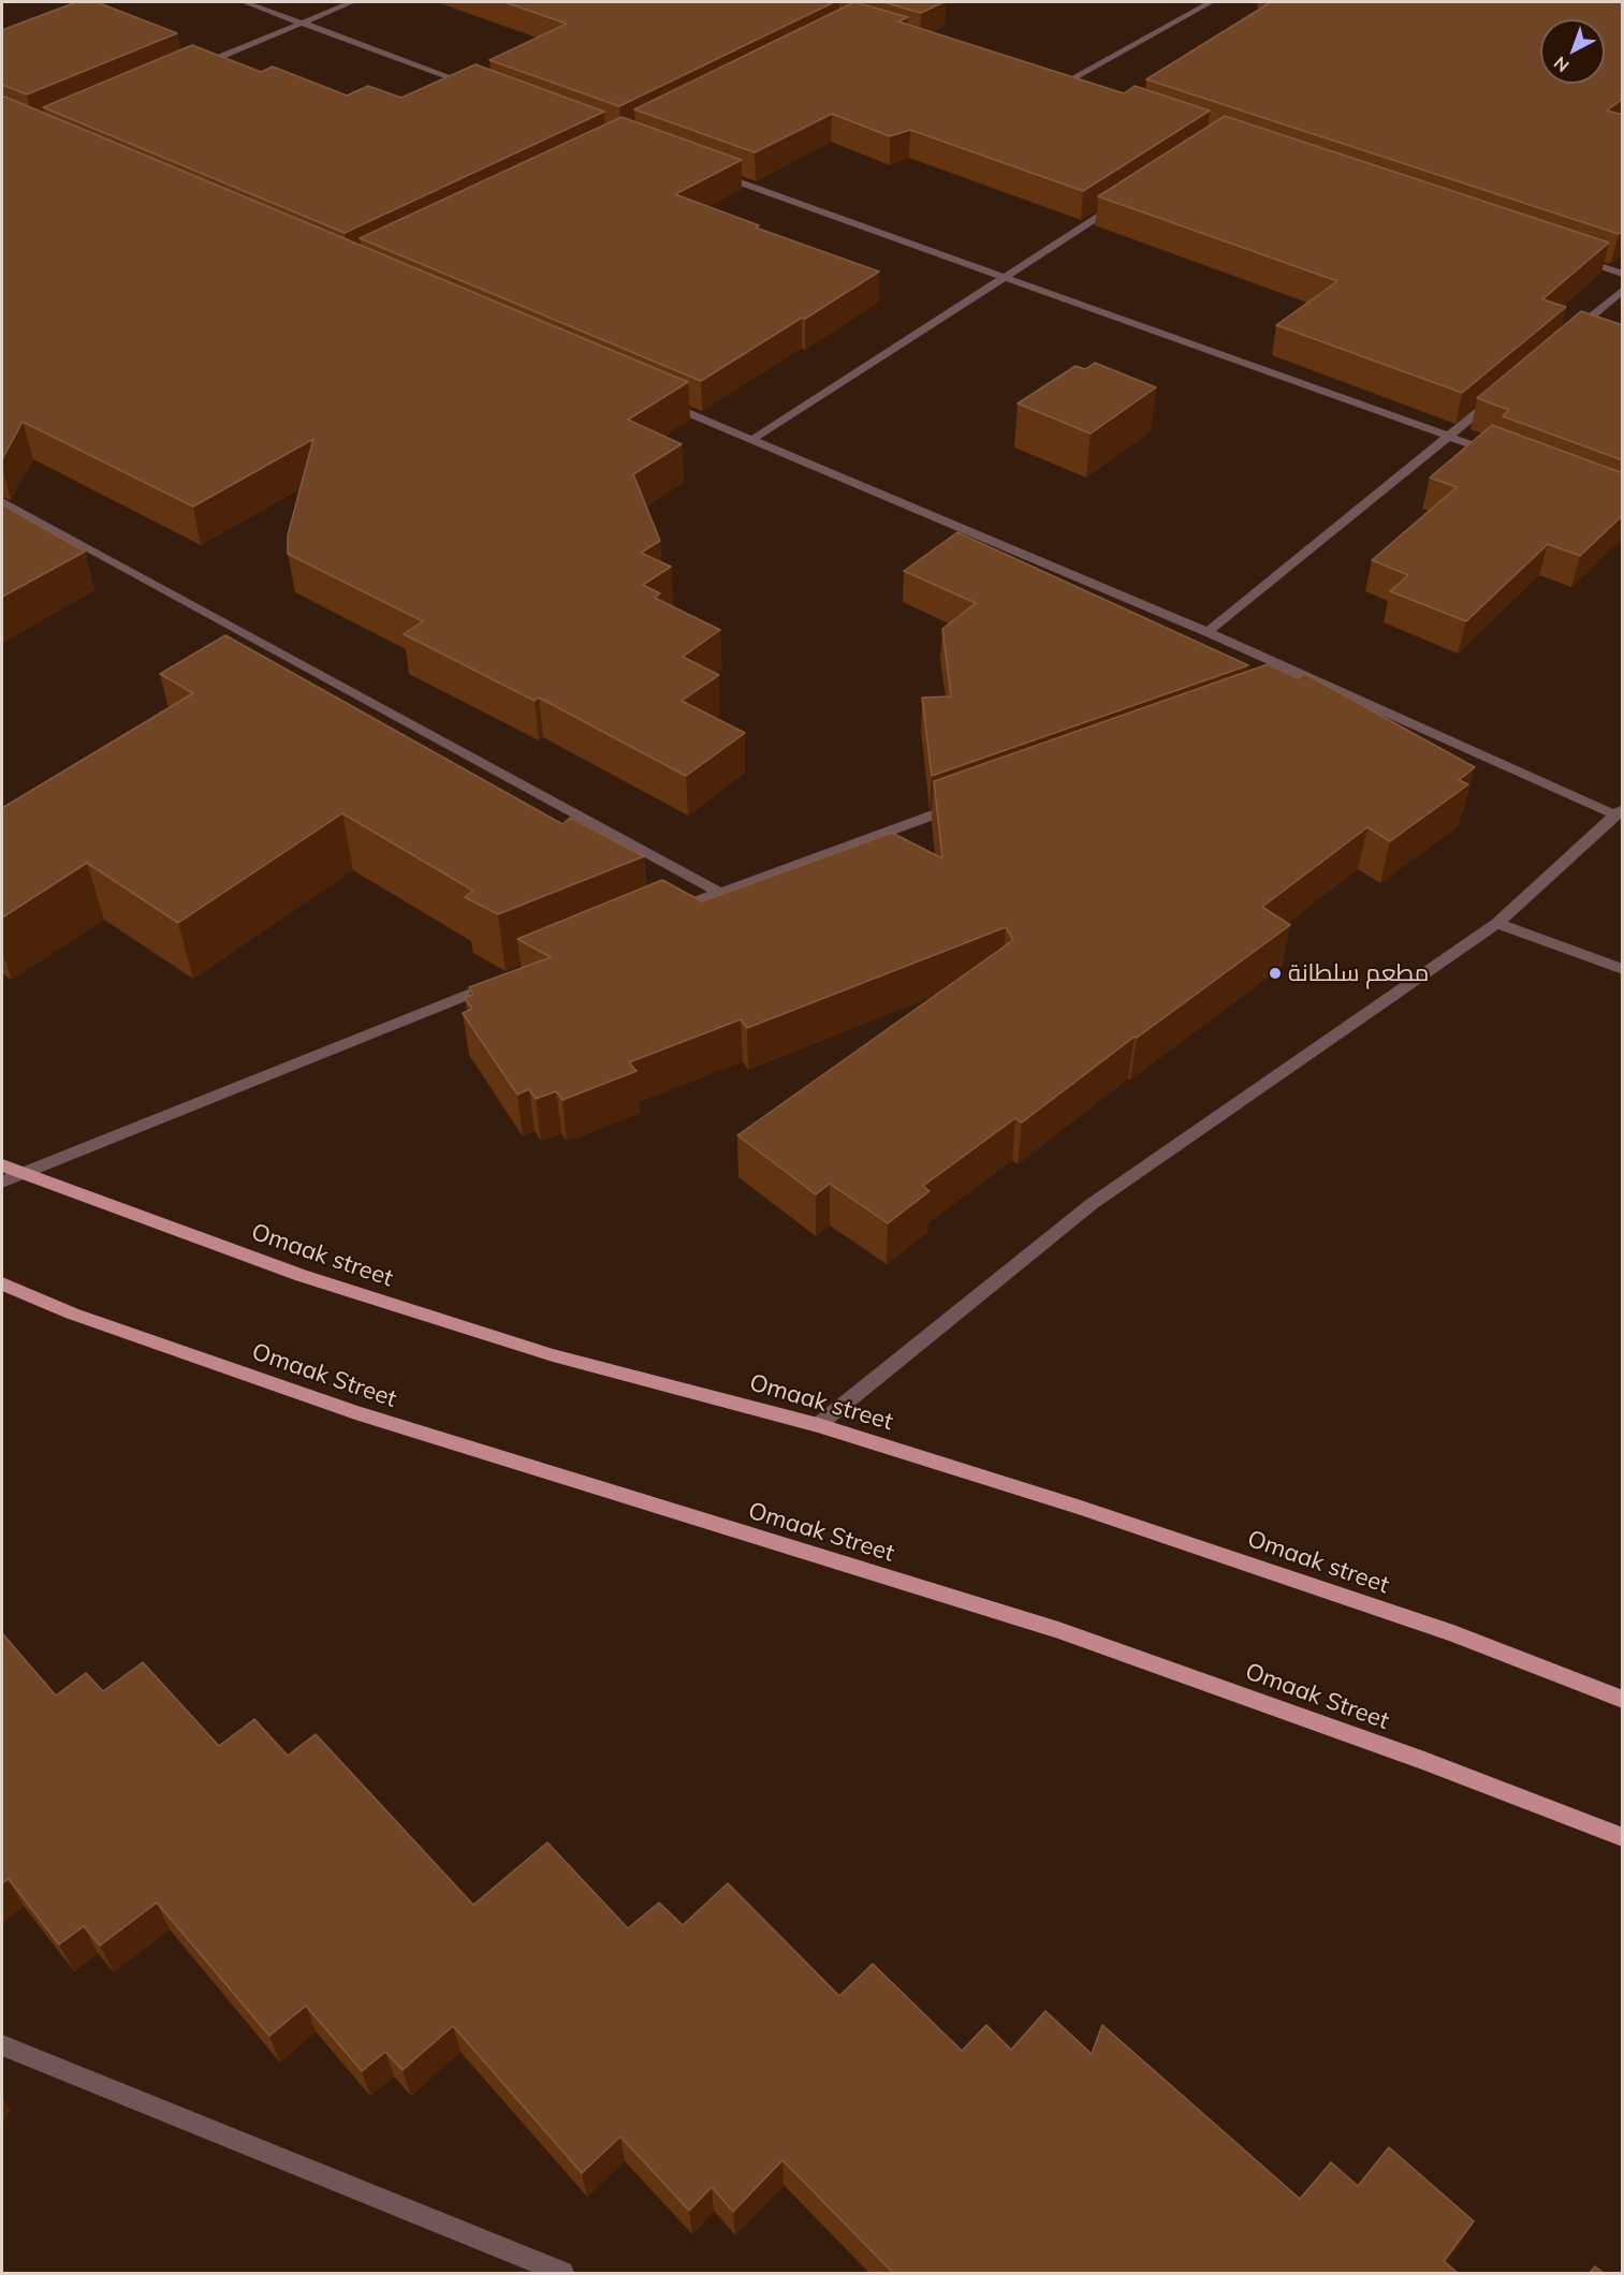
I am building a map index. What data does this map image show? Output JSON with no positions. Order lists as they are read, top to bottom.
{
  "streets": {
    "main road": ["Omaak street", "Omaak Street"]
  },
  "places": ["مطعم سلطانة"],
  "north": "bottom left"
}
